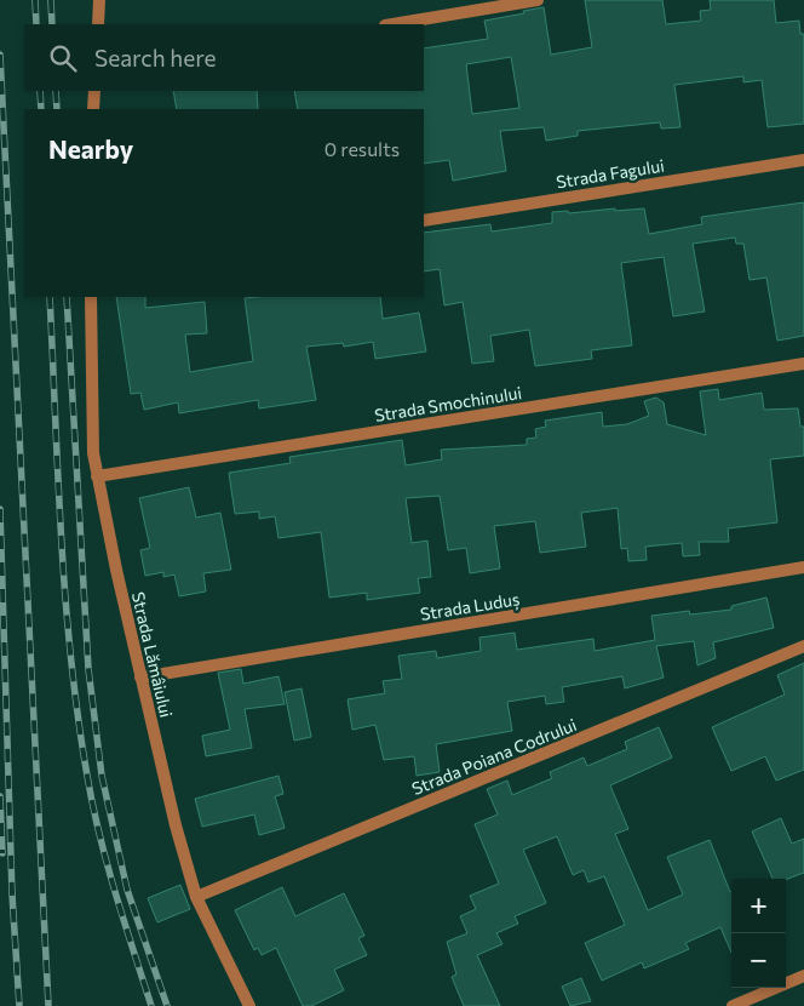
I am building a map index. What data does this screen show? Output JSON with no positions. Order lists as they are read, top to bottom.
{
  "streets": {
    "street": [
      "Strada Fagului",
      "Strada Smochinului",
      "Strada Luduș",
      "Strada Lămâiului",
      "Strada Poiana Codrului"
    ]
  },
  "crossings": [
    ["Strada Smochinului", "Strada Lămâiului"],
    ["Strada Luduș", "Strada Lămâiului"],
    ["Strada Lămâiului", "Strada Poiana Codrului"]
  ],
  "page": {
    "search": "Search here",
    "heading": ["Nearby", "0 results"],
    "map_buttons": ["+", "−"]
  }
}
